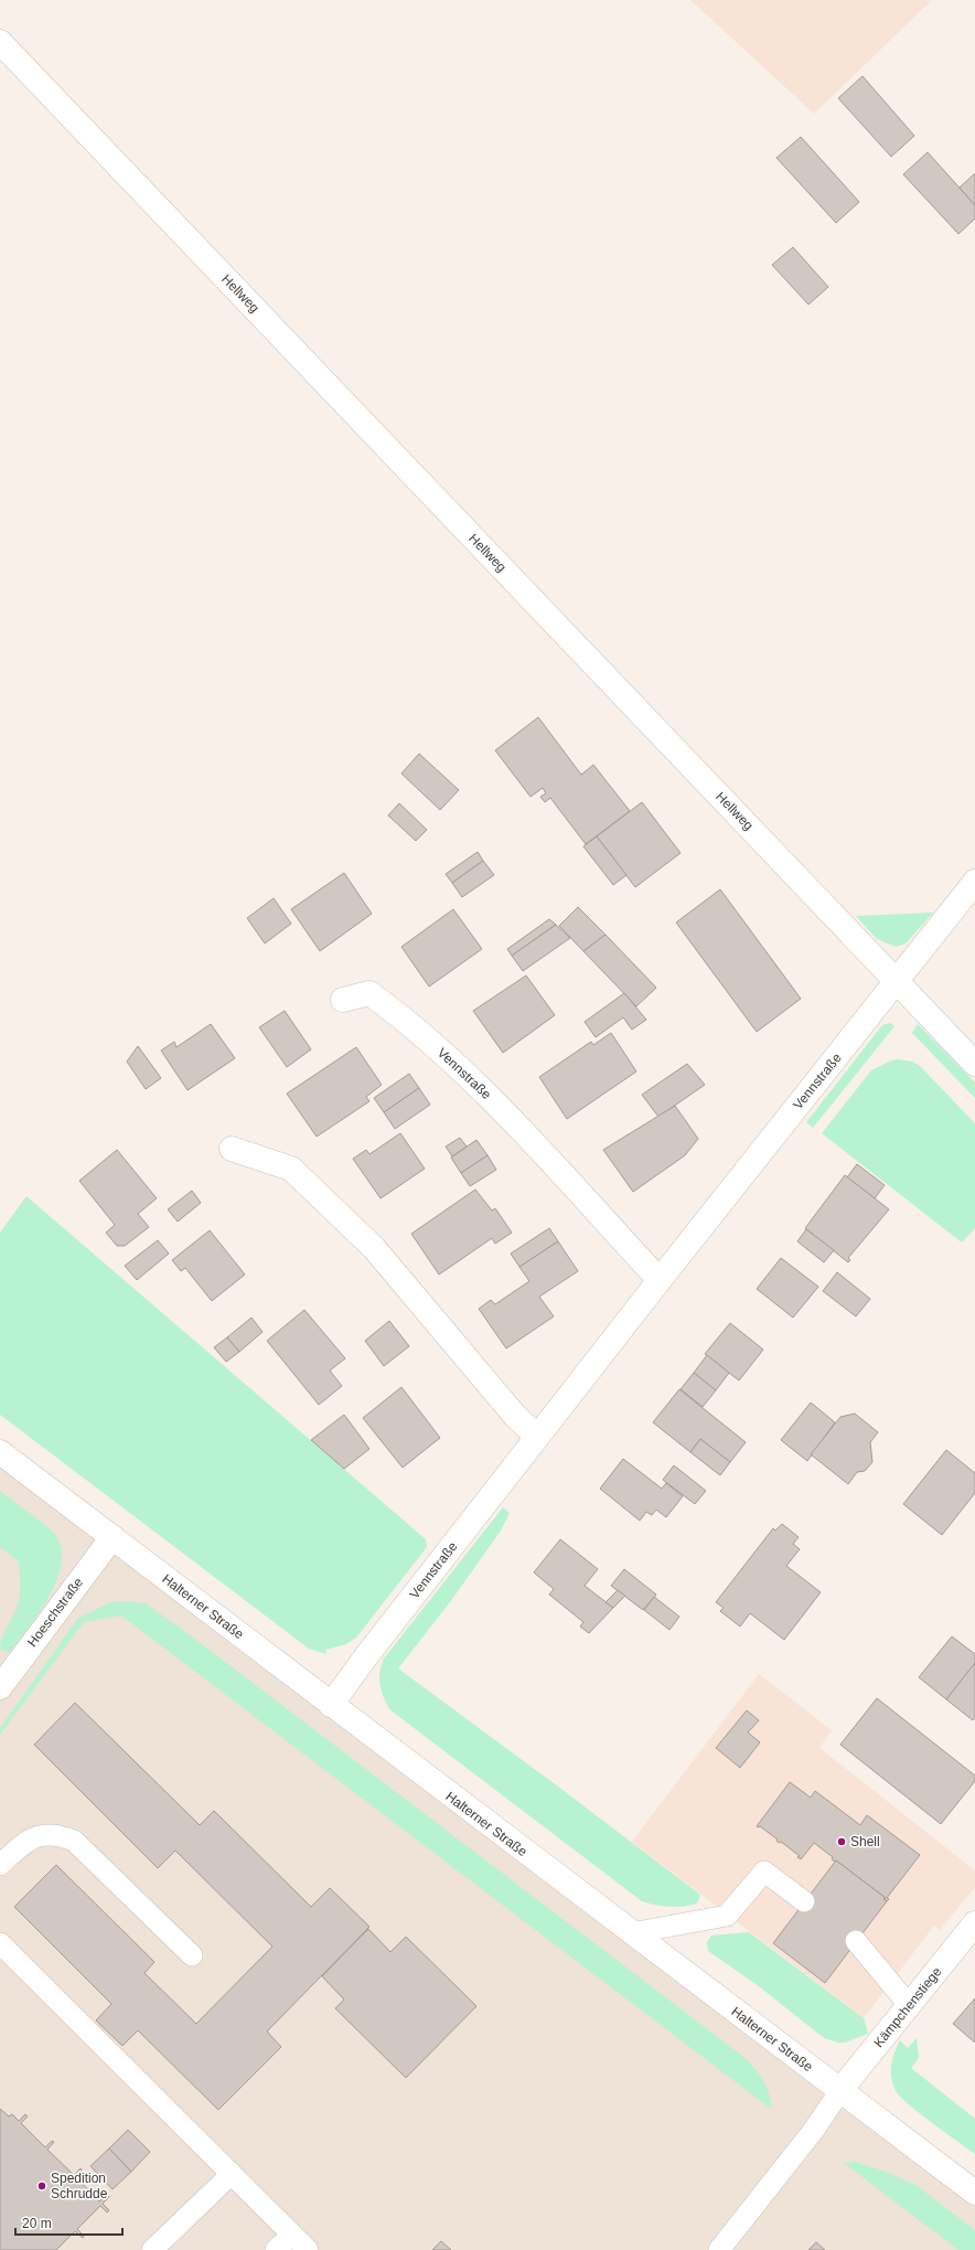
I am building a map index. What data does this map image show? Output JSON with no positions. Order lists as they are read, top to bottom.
{
  "streets": {
    "street": [
      "Hellweg",
      "Vennstraße",
      "Halterner Straße",
      "Hoeschstraße",
      "Kämpchenstiege"
    ]
  },
  "crossings": [
    ["Hellweg", "Vennstraße"],
    ["Vennstraße", "Halterner Straße"],
    ["Halterner Straße", "Hoeschstraße"],
    ["Halterner Straße", "Kämpchenstiege"]
  ],
  "places": ["Shell", "Spedition Schrudde"],
  "scale_bar": "20 m"
}
